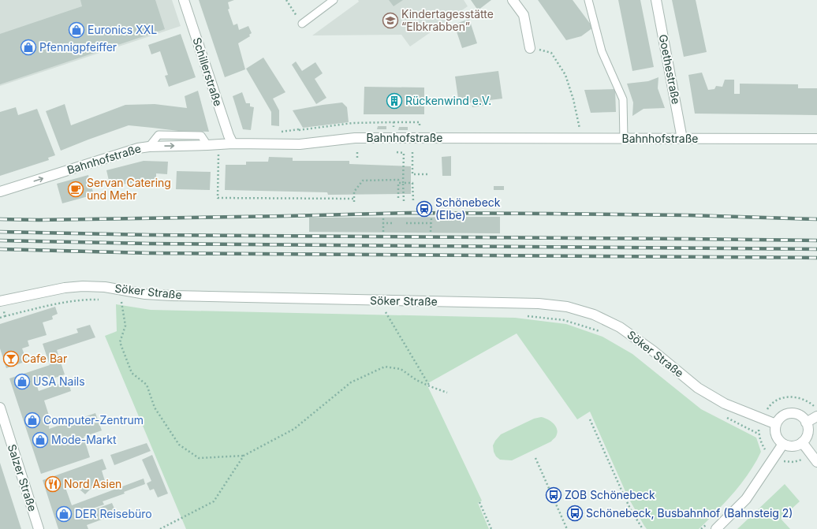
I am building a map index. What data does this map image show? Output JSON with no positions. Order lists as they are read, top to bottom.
{
  "streets": {
    "street": [
      "Goethestraße",
      "Schillerstraße",
      "Bahnhofstraße",
      "Söker Straße",
      "Salzer Straße"
    ]
  },
  "crossings": [
    ["Goethestraße", "Bahnhofstraße"],
    ["Schillerstraße", "Bahnhofstraße"]
  ],
  "places": {
    "school or university": ["Kindertagesstätte “Elbkrabben”"],
    "shop": [
      "Euronics XXL",
      "Pfennigpfeiffer",
      "USA Nails",
      "Computer-Zentrum",
      "Mode-Markt",
      "DER Reisebüro"
    ],
    "building": ["Rückenwind e.V."],
    "cafe": ["Servan Catering und Mehr"],
    "station": ["Schönebeck (Elbe)"],
    "bar": ["Cafe Bar"],
    "restaurant": ["Nord Asien"],
    "bus stop": ["ZOB Schönebeck", "Schönebeck, Busbahnhof (Bahnsteig 2)"]
  }
}
